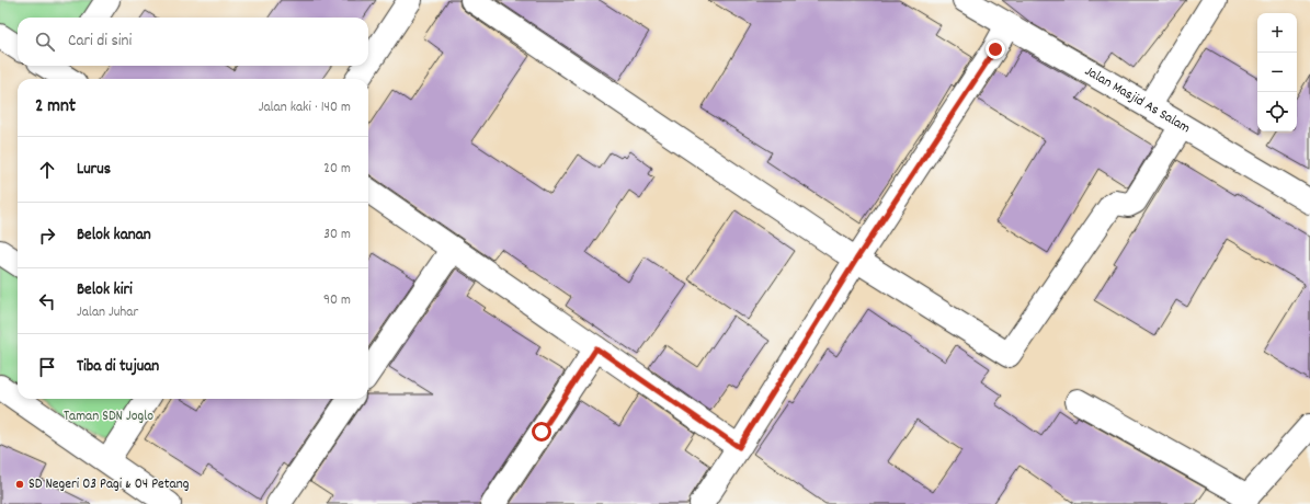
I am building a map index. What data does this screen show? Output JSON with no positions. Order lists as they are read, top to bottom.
{
  "streets": {
    "street": ["Jalan Masjid As Salam"]
  },
  "parks": ["Taman SDN Joglo"],
  "places": ["SD Negeri 03 Pagi & 04 Petang"],
  "page": {
    "map_buttons": ["+", "−"],
    "search": "Cari di sini",
    "heading": ["2 mnt", "Jalan kaki · 140 m"],
    "list": [
      ["Lurus", "20 m"],
      ["Belok kanan", "30 m"],
      ["Belok kiri", "Jalan Juhar", "90 m"],
      "Tiba di tujuan"
    ]
  }
}
